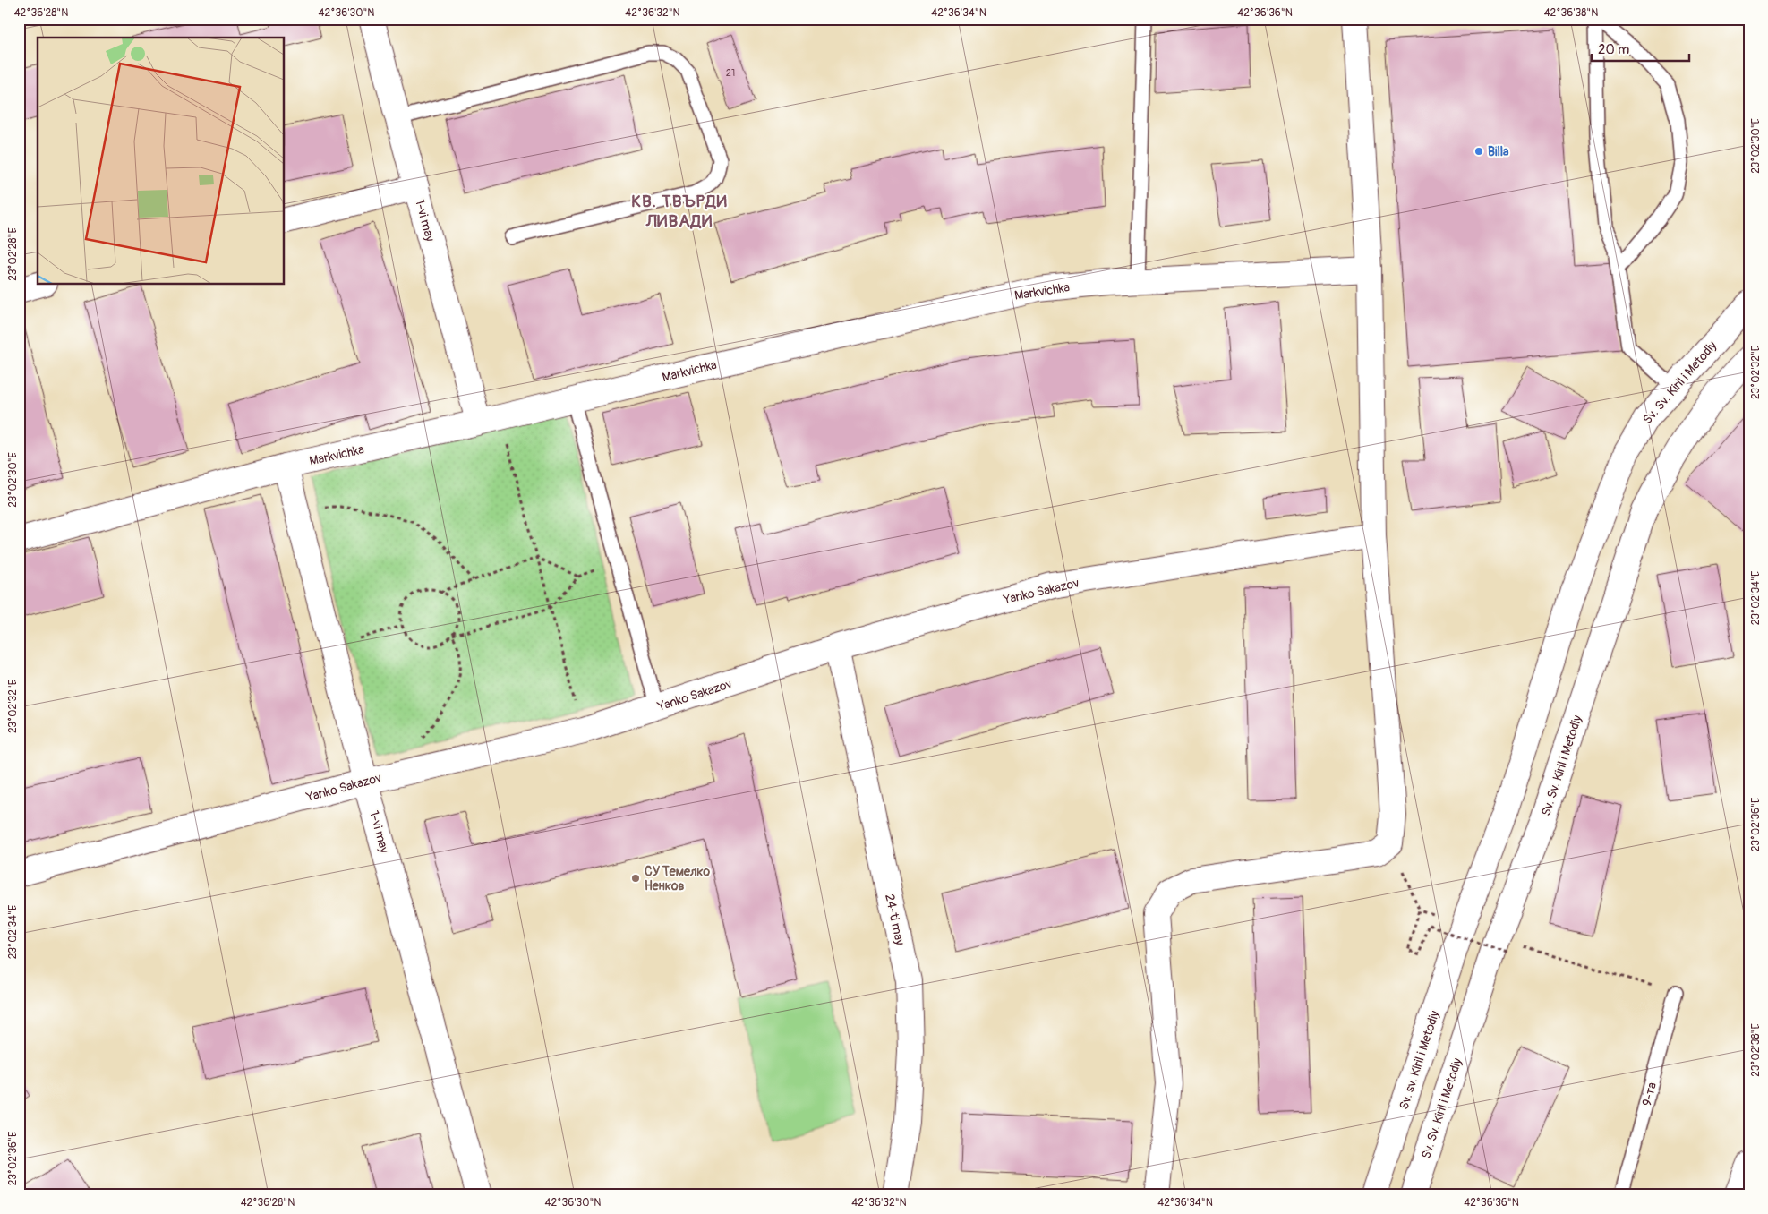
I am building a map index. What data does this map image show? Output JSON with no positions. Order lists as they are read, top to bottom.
{
  "streets": {
    "street": [
      "1-vi may",
      "Markvichka",
      "Sv. Sv. Kiril i Metodiy",
      "Yanko Sakazov",
      "24-ti may",
      "Sv. sv. Kiril i Metodiy"
    ],
    "lane": ["9-та"]
  },
  "crossings": [
    ["1-vi may", "Markvichka"],
    ["1-vi may", "Yanko Sakazov"],
    ["Sv. Sv. Kiril i Metodiy", "Sv. sv. Kiril i Metodiy"],
    ["Yanko Sakazov", "24-ti may"]
  ],
  "districts": ["КВ. ТВЪРДИ ЛИВАДИ"],
  "places": ["Billa", "СУ Темелко Ненков"],
  "house_numbers": ["21"],
  "scale_bar": "20 m",
  "coordinates": [
    "42°36'28\"N",
    "42°36'30\"N",
    "42°36'32\"N",
    "42°36'34\"N",
    "42°36'36\"N",
    "42°36'38\"N",
    "23°02'30\"E",
    "23°02'28\"E",
    "23°02'32\"E",
    "23°02'34\"E",
    "23°02'36\"E",
    "23°02'38\"E"
  ]
}
